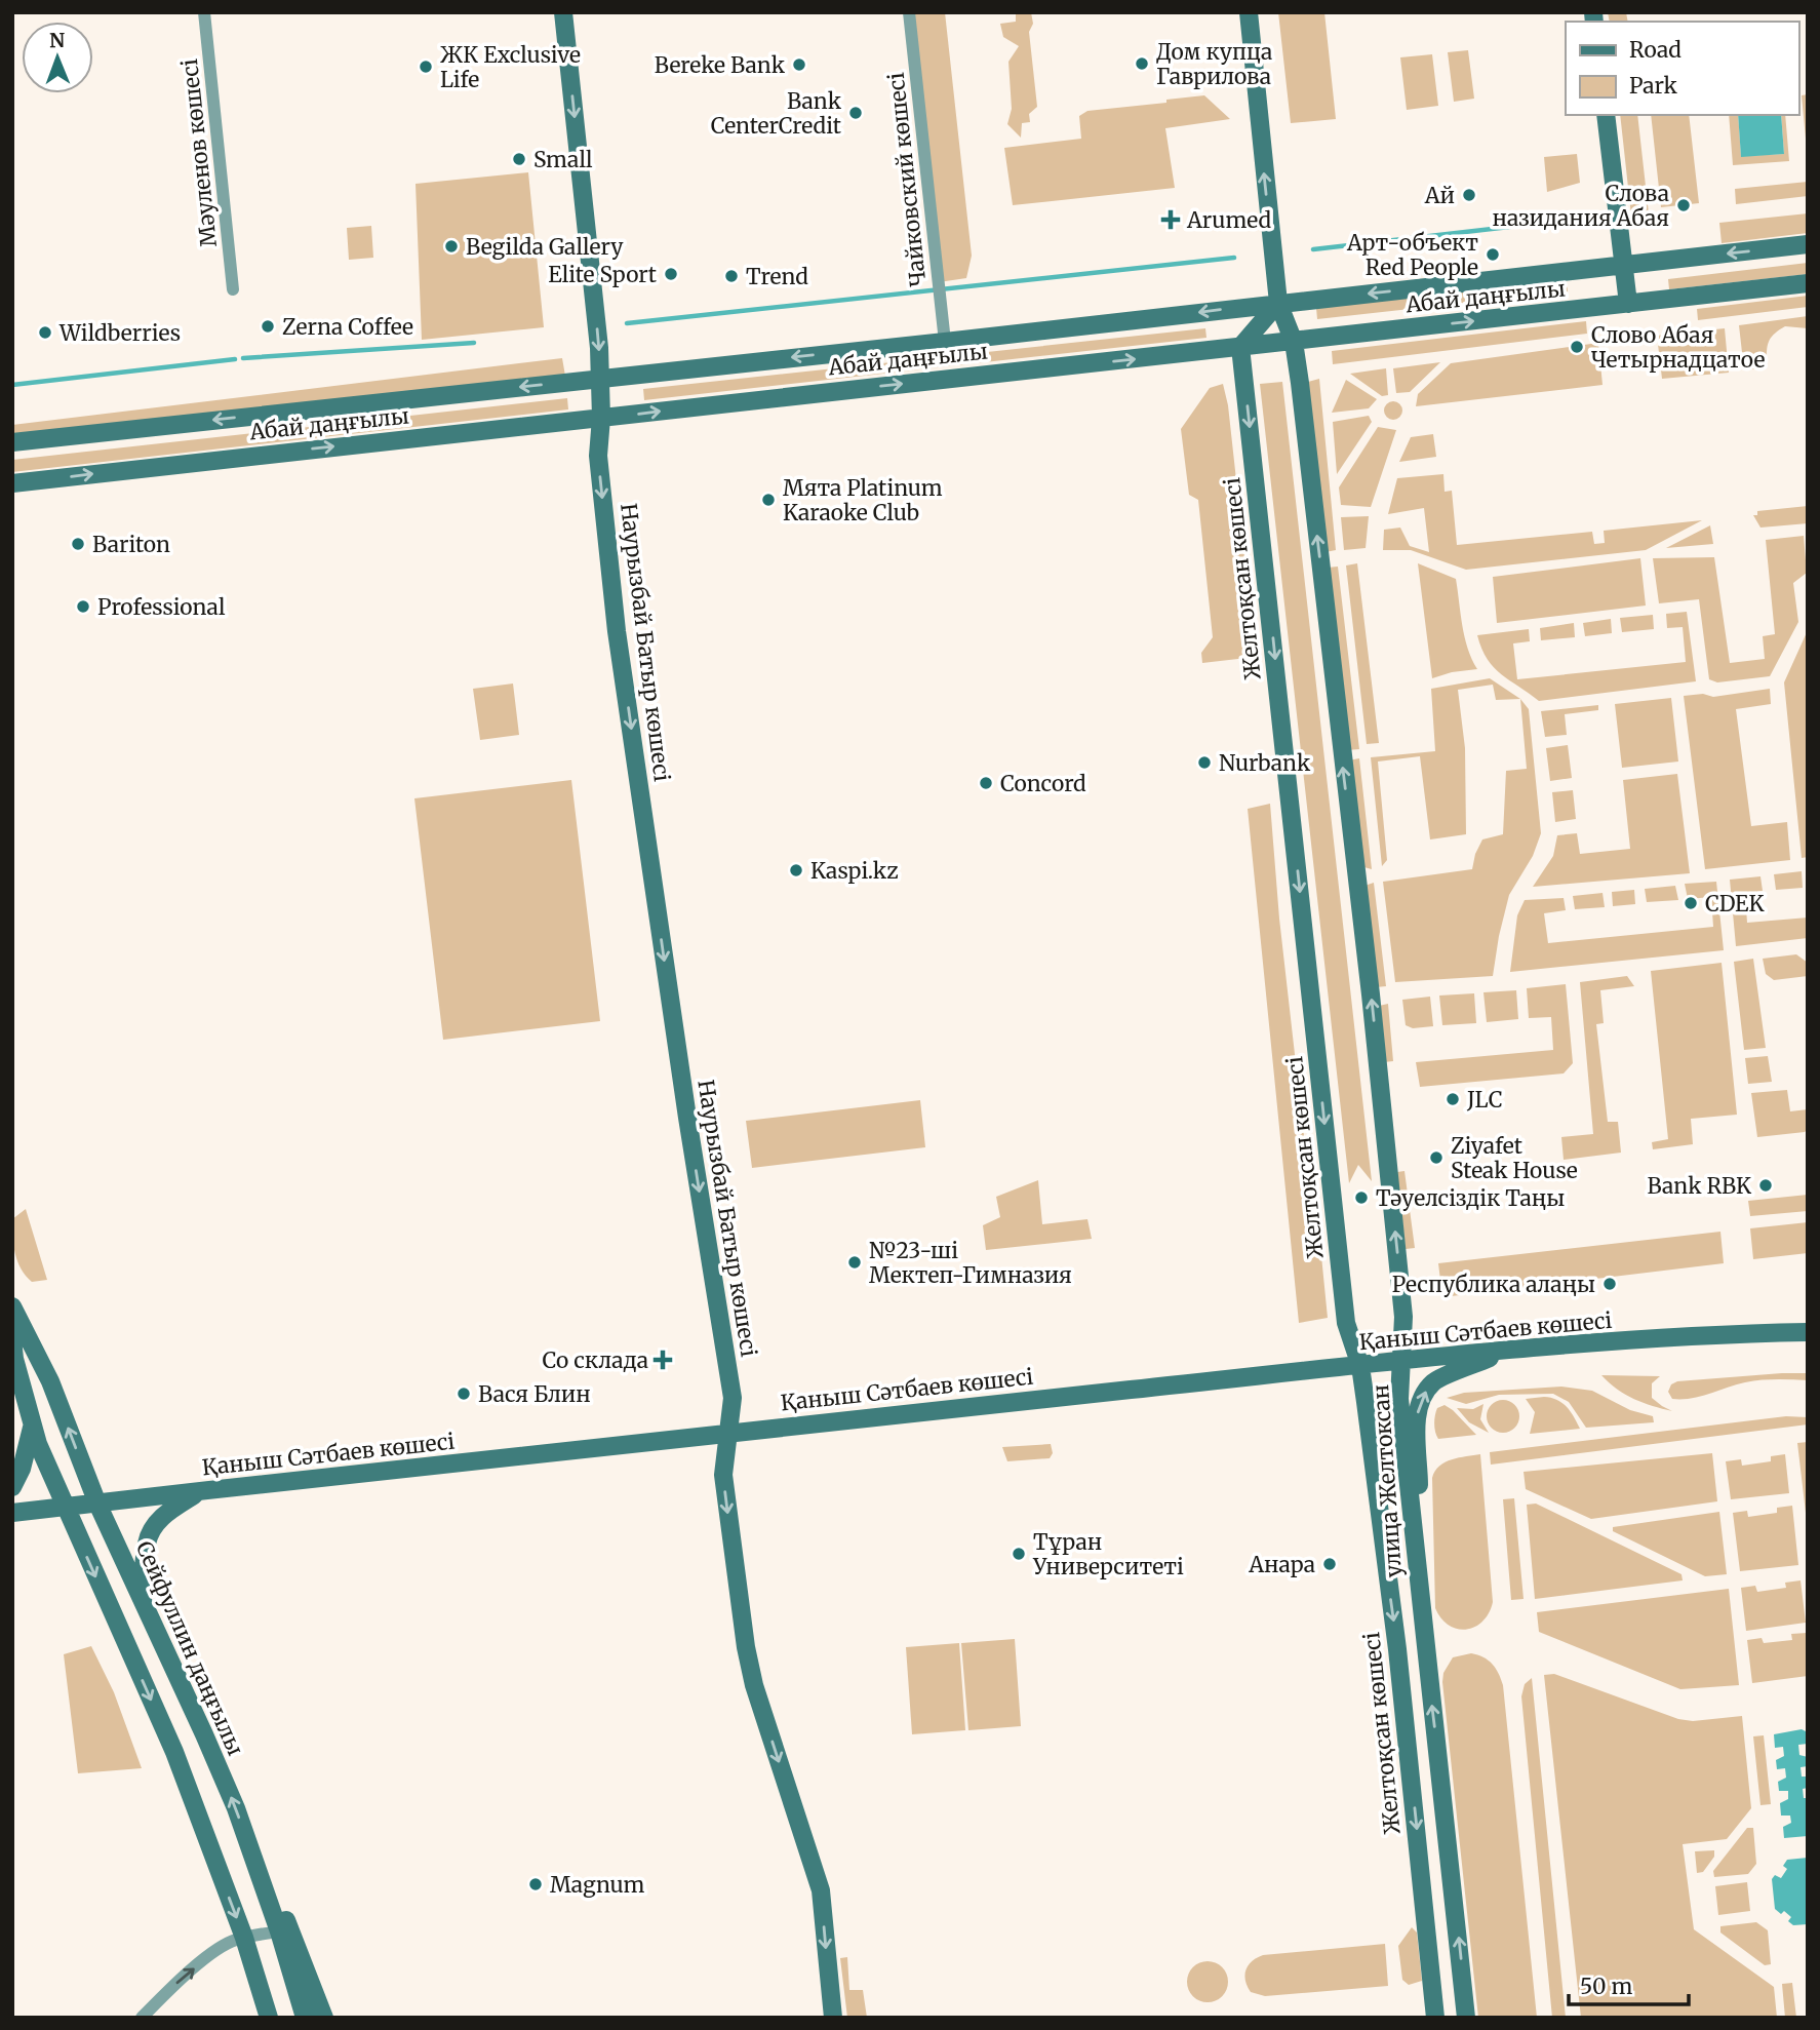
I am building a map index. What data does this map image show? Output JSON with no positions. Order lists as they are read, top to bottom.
{
  "streets": {
    "main road": [
      "Абай даңғылы",
      "Желтоқсан көшесі",
      "Наурызбай Батыр көшесі",
      "Қаныш Сәтбаев көшесі",
      "улица Желтоксан",
      "Сейфуллин даңғылы"
    ],
    "street": ["Мәуленов көшесі", "Чайковский көшесі"]
  },
  "crossings": [
    ["Чайковский көшесі", "Абай даңғылы"],
    ["Абай даңғылы", "Желтоқсан көшесі"],
    ["Абай даңғылы", "Наурызбай Батыр көшесі"],
    ["Желтоқсан көшесі", "Қаныш Сәтбаев көшесі"],
    ["Наурызбай Батыр көшесі", "Қаныш Сәтбаев көшесі"],
    ["Қаныш Сәтбаев көшесі", "улица Желтоксан"],
    ["Қаныш Сәтбаев көшесі", "Сейфуллин даңғылы"]
  ],
  "one_way": ["Наурызбай Батыр көшесі"],
  "places": {
    "other": [
      "Дом купца Гаврилова",
      "Bereke Bank",
      "ЖК Exclusive Life",
      "Bank CenterCredit",
      "Small",
      "Ай",
      "Слова назидания Абая",
      "Begilda Gallery",
      "Арт-объект Red People",
      "Elite Sport",
      "Trend",
      "Zerna Coffee",
      "Wildberries",
      "Слово Абая Четырнадцатое",
      "Мята Platinum Karaoke Club",
      "Bariton",
      "Professional",
      "Nurbank",
      "Concord",
      "Kaspi.kz",
      "CDEK",
      "JLC",
      "Ziyafet Steak House",
      "Bank RBK",
      "Тәуелсіздік Таңы",
      "№23-ші Мектеп-Гимназия",
      "Республика алаңы",
      "Вася Блин",
      "Тұран Университеті",
      "Анара",
      "Magnum"
    ],
    "health": ["Arumed", "Со склада"]
  },
  "legend": ["Road", "Park"],
  "scale_bar": "50 m",
  "north": "top"
}
